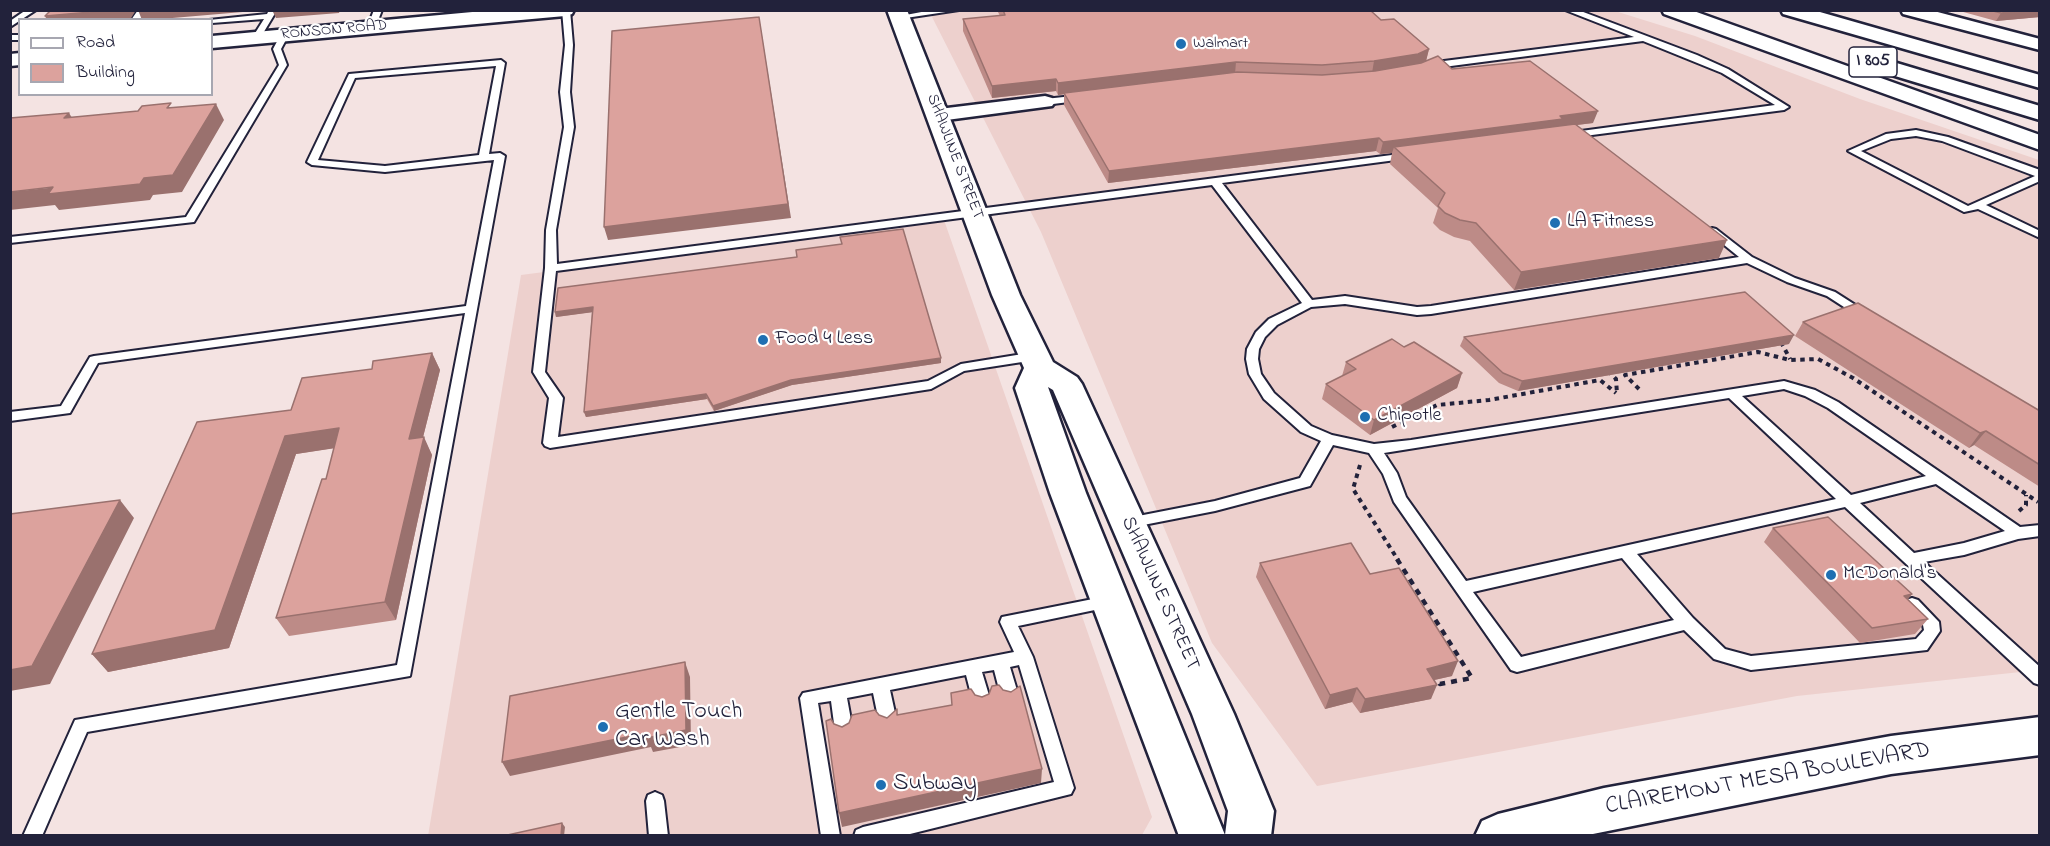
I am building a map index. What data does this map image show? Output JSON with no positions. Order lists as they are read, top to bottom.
{
  "streets": {
    "main road": [
      "RONSON ROAD",
      "I 805",
      "SHAWLINE STREET",
      "CLAIREMONT MESA BOULEVARD"
    ]
  },
  "places": [
    "Walmart",
    "LA Fitness",
    "Food 4 Less",
    "Chipotle",
    "McDonald's",
    "Gentle Touch Car Wash",
    "Subway"
  ],
  "legend": ["Road", "Building"]
}
